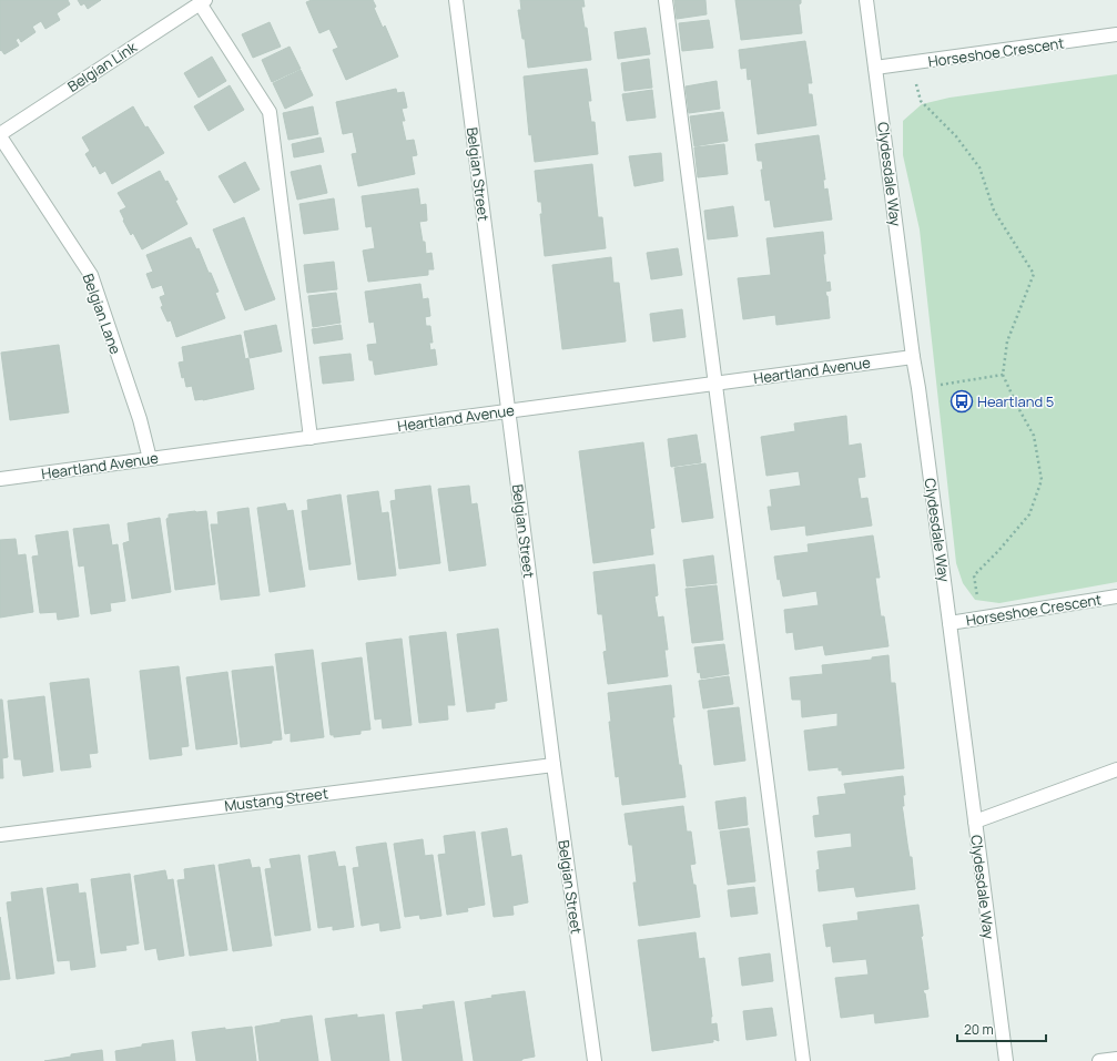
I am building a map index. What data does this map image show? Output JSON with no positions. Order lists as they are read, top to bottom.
{
  "streets": {
    "street": [
      "Horseshoe Crescent",
      "Belgian Link",
      "Belgian Street",
      "Clydesdale Way",
      "Belgian Lane",
      "Heartland Avenue",
      "Mustang Street"
    ]
  },
  "crossings": [
    ["Horseshoe Crescent", "Clydesdale Way"],
    ["Belgian Link", "Belgian Lane"],
    ["Belgian Street", "Heartland Avenue"],
    ["Belgian Street", "Mustang Street"],
    ["Clydesdale Way", "Heartland Avenue"],
    ["Belgian Lane", "Heartland Avenue"]
  ],
  "places": {
    "bus stop": ["Heartland 5"]
  },
  "scale_bar": "20 m"
}
